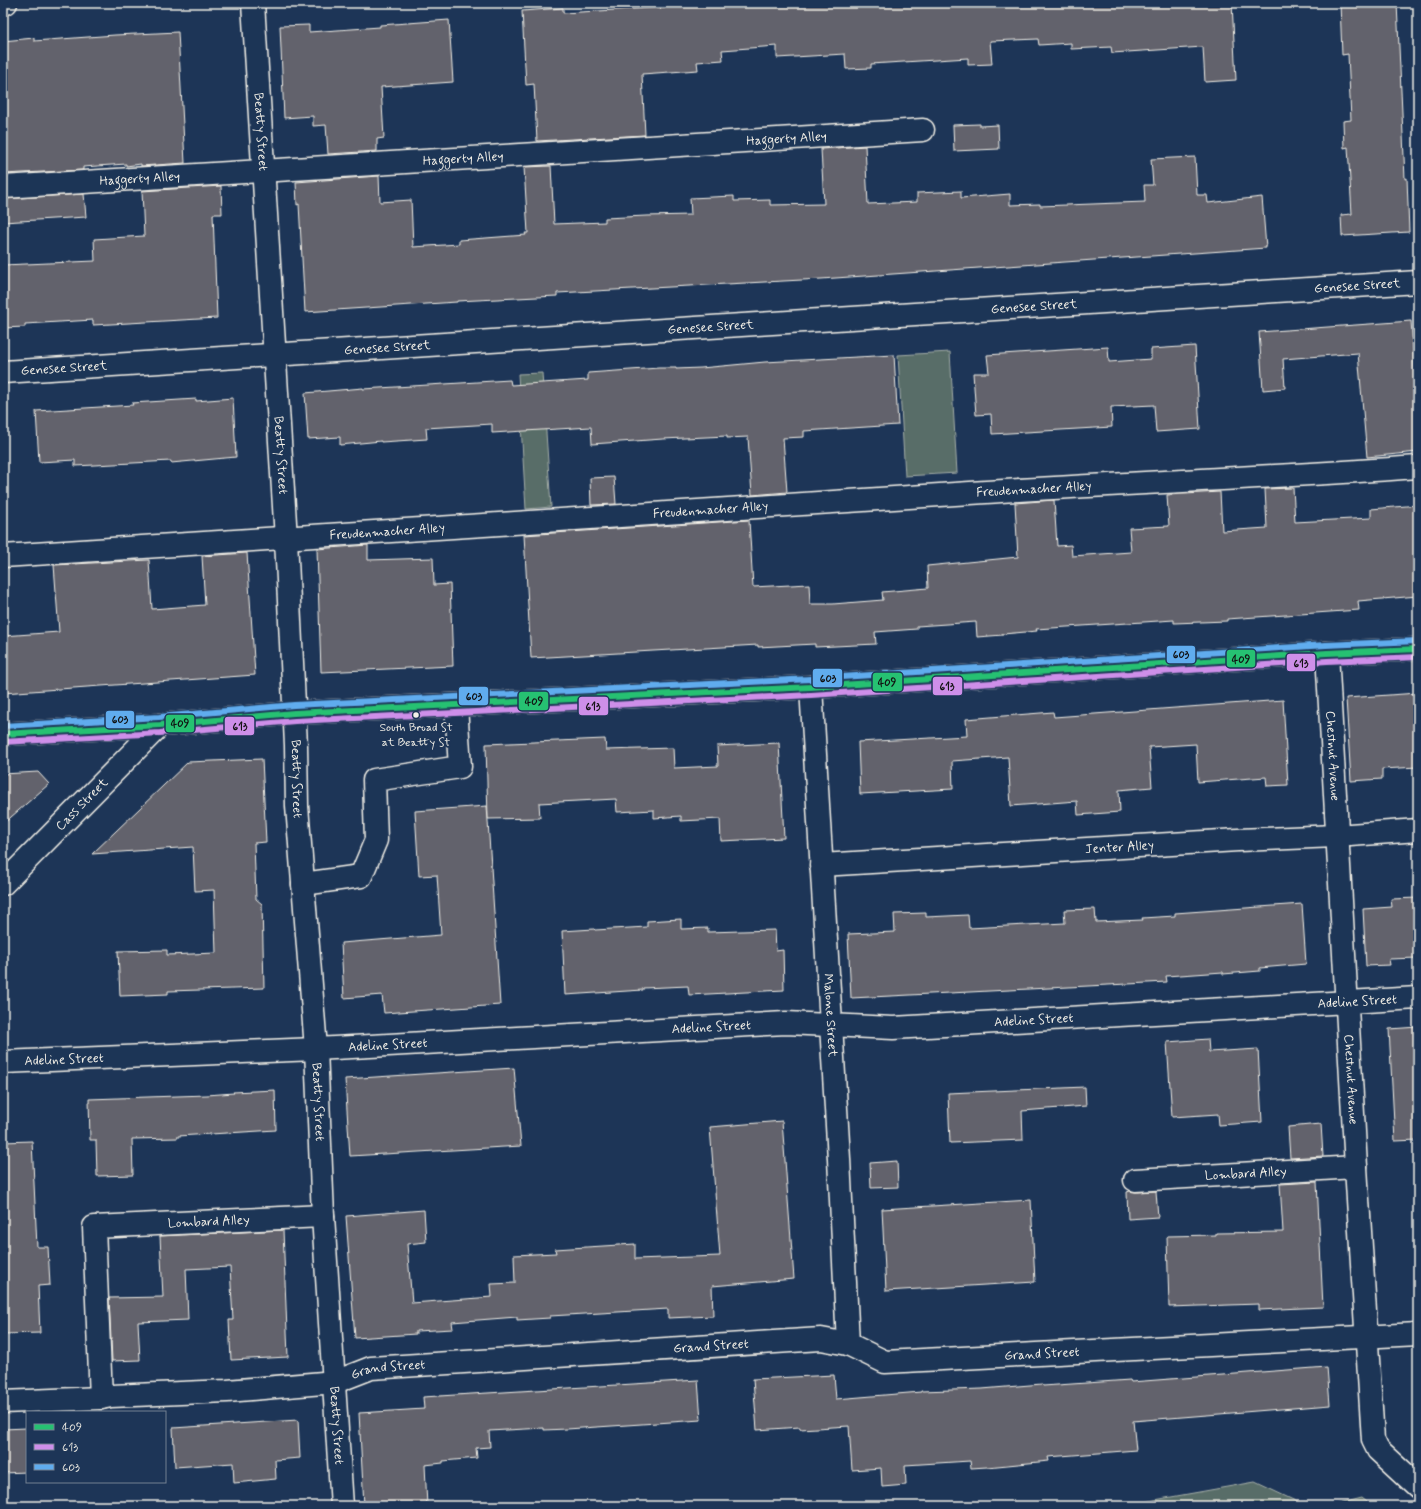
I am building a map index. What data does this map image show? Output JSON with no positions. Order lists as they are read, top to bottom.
{
  "streets": {
    "street": [
      "Beatty Street",
      "Haggerty Alley",
      "Genesee Street",
      "Freudenmacher Alley",
      "Chestnut Avenue",
      "Cass Street",
      "Jenter Alley",
      "Adeline Street",
      "Malone Street",
      "Lombard Alley",
      "Grand Street"
    ]
  },
  "crossings": [
    ["Beatty Street", "Haggerty Alley"],
    ["Beatty Street", "Genesee Street"],
    ["Beatty Street", "Freudenmacher Alley"],
    ["Beatty Street", "Adeline Street"],
    ["Beatty Street", "Lombard Alley"],
    ["Beatty Street", "Grand Street"],
    ["Chestnut Avenue", "Jenter Alley"],
    ["Chestnut Avenue", "Adeline Street"],
    ["Chestnut Avenue", "Lombard Alley"],
    ["Chestnut Avenue", "Grand Street"],
    ["Jenter Alley", "Malone Street"],
    ["Adeline Street", "Malone Street"],
    ["Malone Street", "Grand Street"],
    ["Lombard Alley", "Grand Street"]
  ],
  "places": ["South Broad St at Beatty St"],
  "lines": ["transit line 603", "transit line 409", "transit line 613"],
  "legend": ["409", "613", "603"]
}
